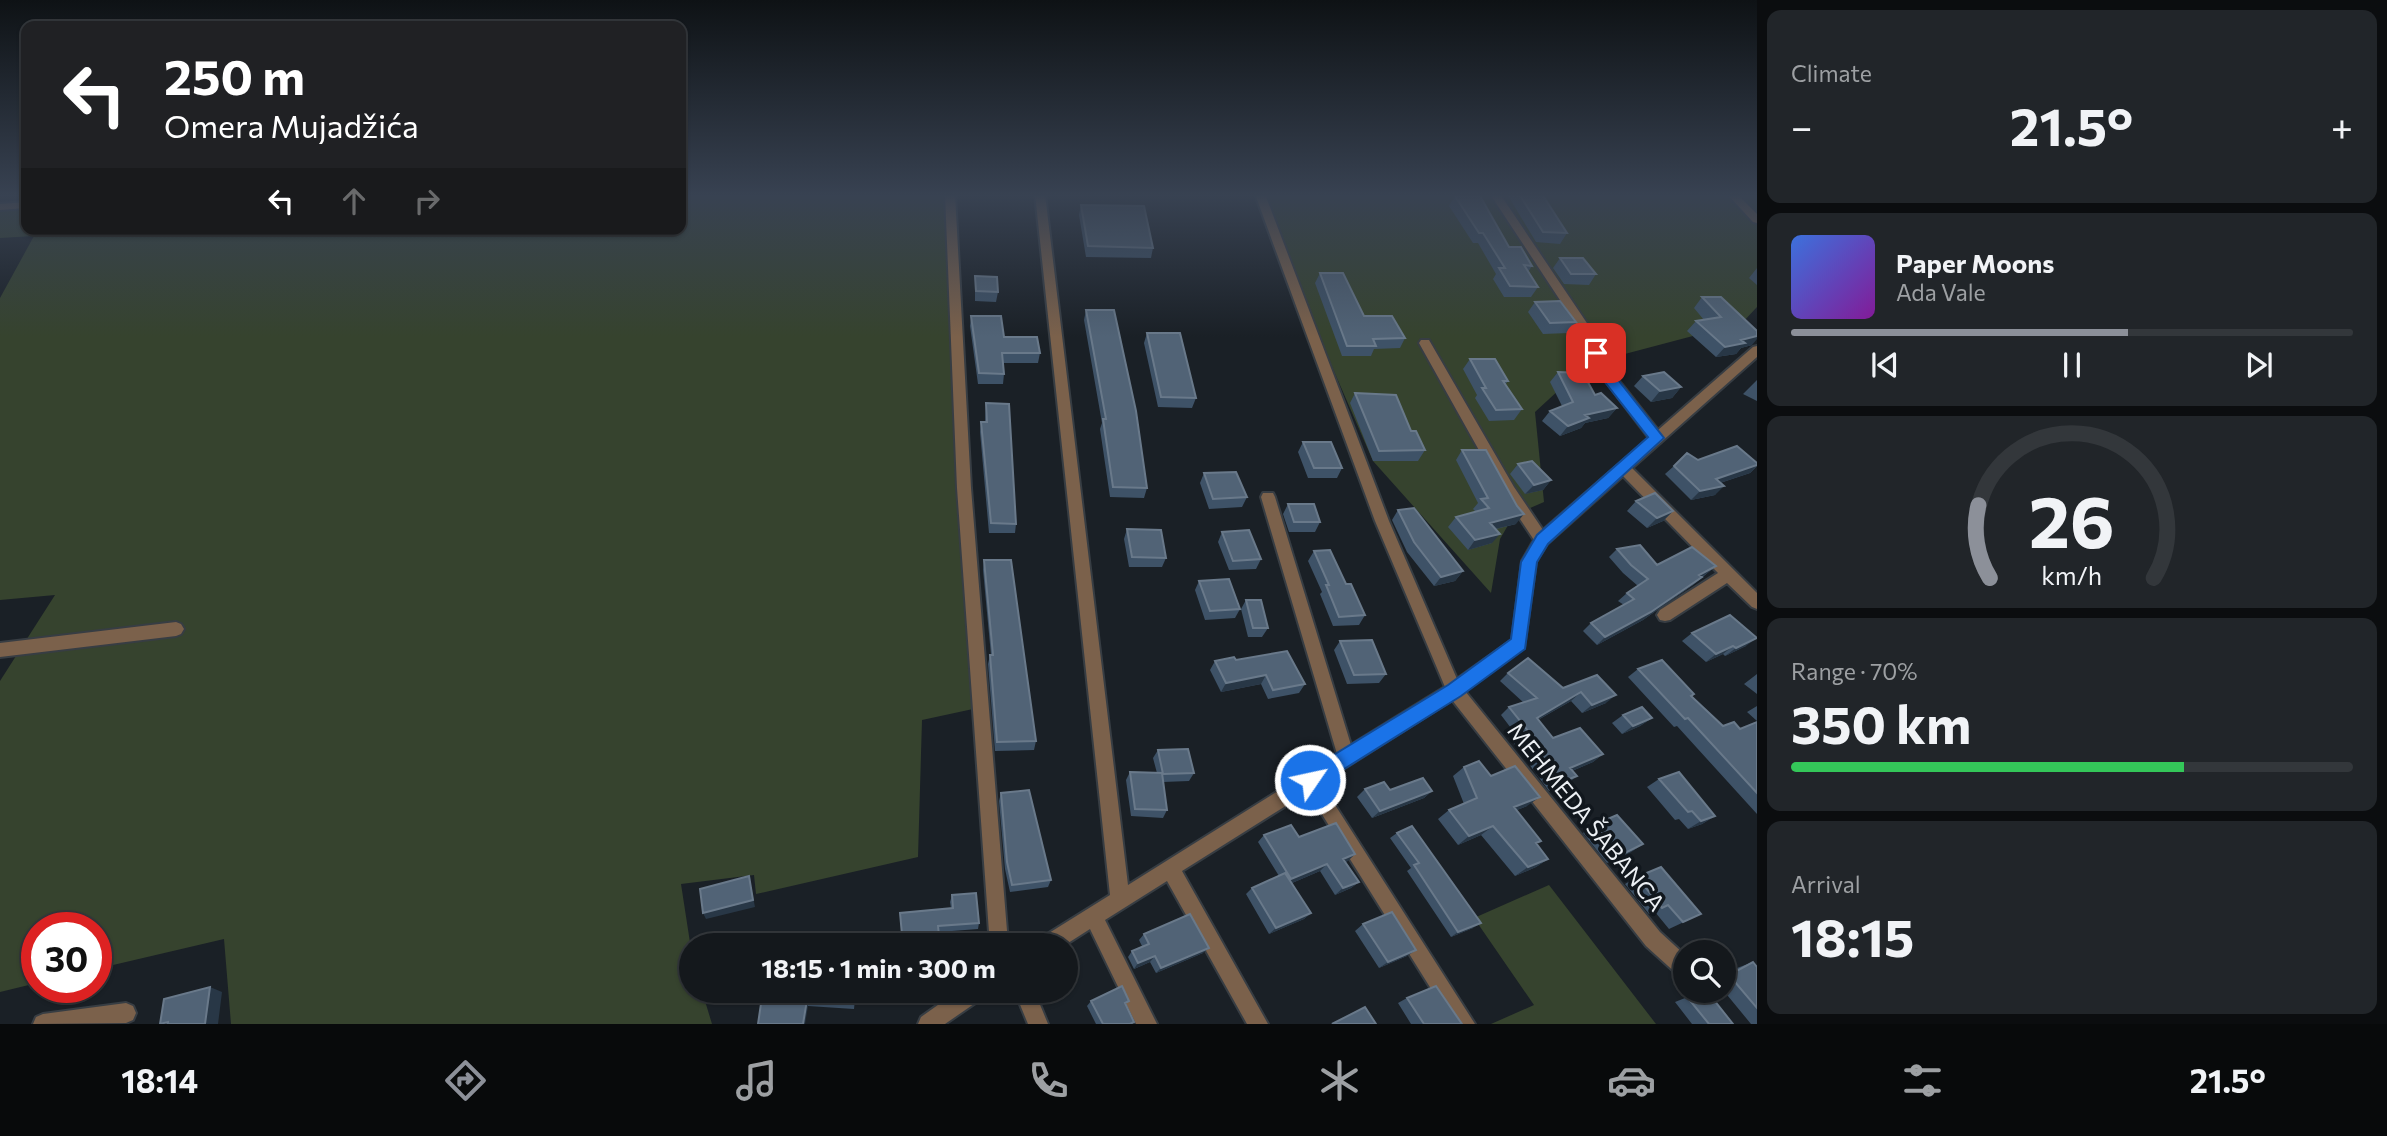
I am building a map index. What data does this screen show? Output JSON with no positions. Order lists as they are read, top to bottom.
{
  "streets": {
    "street": ["MEHMEDA ŠABANCA"]
  },
  "page": {
    "tile": [
      "Climate",
      ["Range · 70%", "350 km"],
      ["Arrival", "18:15"]
    ],
    "turn": ["250 m", "Omera Mujadžića"],
    "heat": ["−", "21.5°", "+"],
    "song": ["Paper Moons", "Ada Vale"],
    "limit": "30",
    "trip": "18:15 · 1 min · 300 m",
    "tabs": ["18:14", "21.5°"],
    "gauge": ["26", "km/h"]
  }
}
